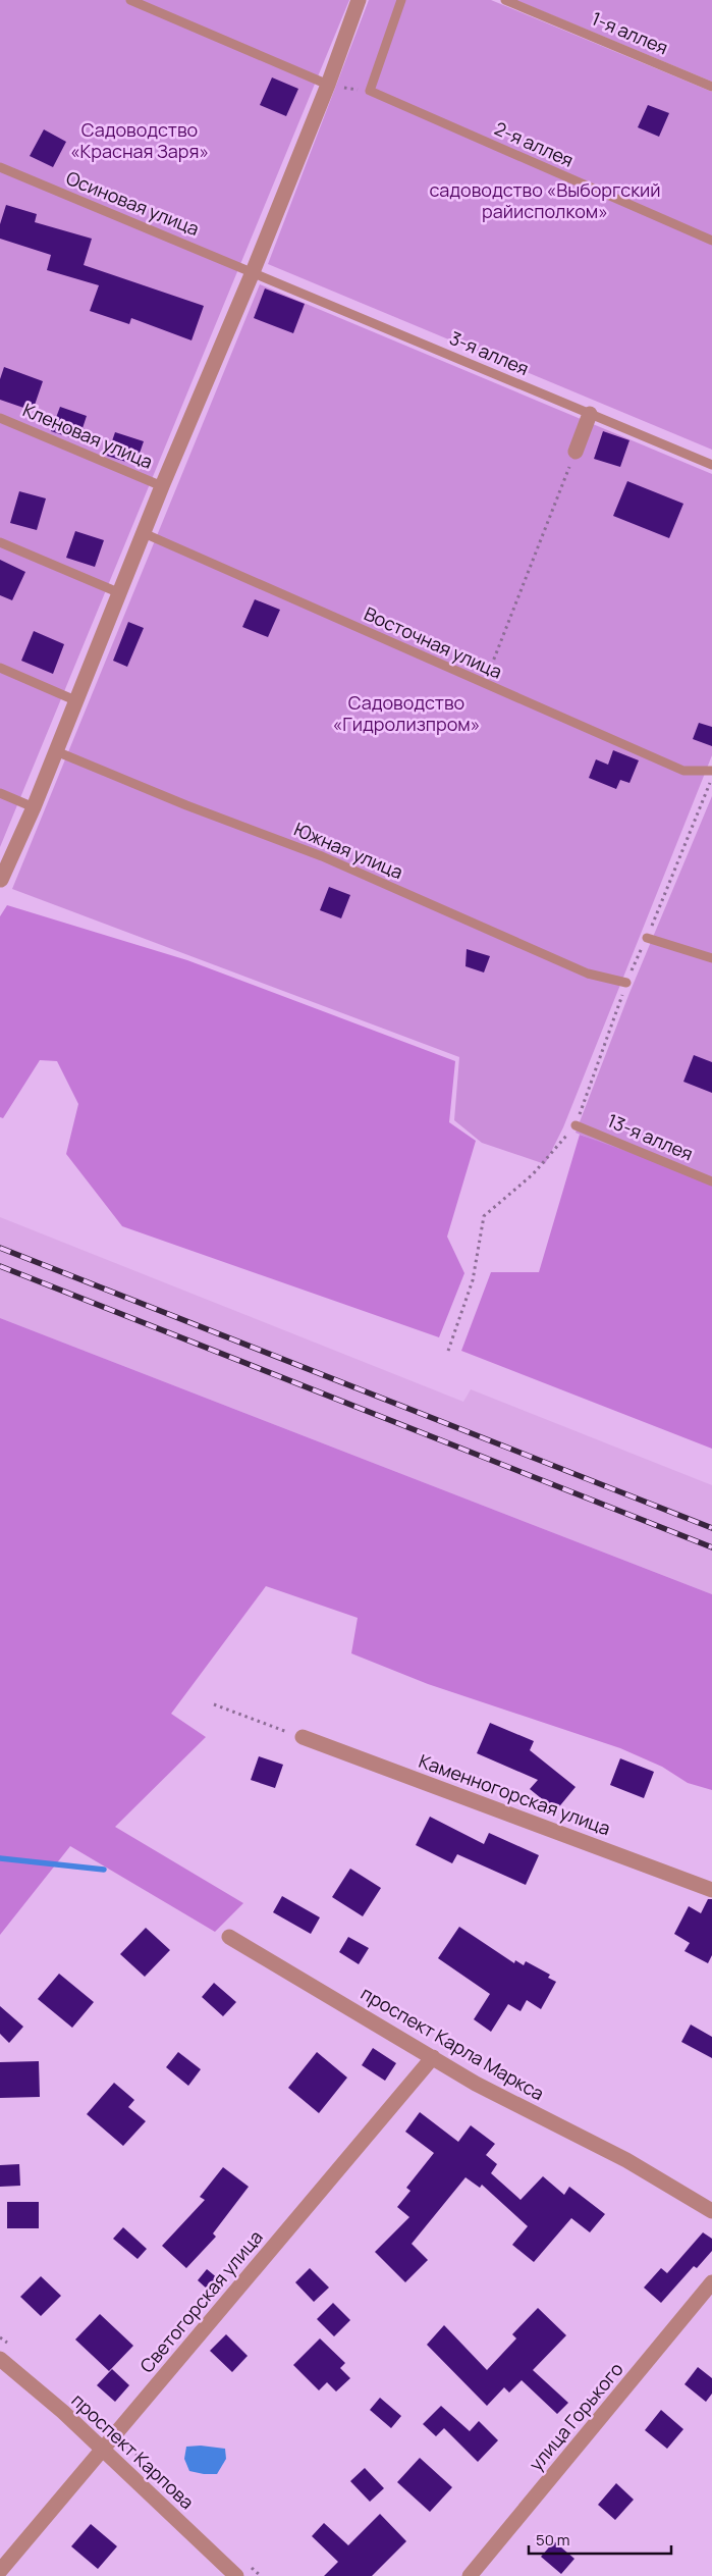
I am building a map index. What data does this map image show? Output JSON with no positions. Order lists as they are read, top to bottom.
{
  "streets": {
    "street": [
      "Каменногорская улица",
      "проспект Карла Маркса",
      "Светогорская улица",
      "улица Горького",
      "проспект Карпова"
    ],
    "lane": [
      "1-я аллея",
      "2-я аллея",
      "Осиновая улица",
      "3-я аллея",
      "Кленовая улица",
      "Восточная улица",
      "Южная улица",
      "13-я аллея"
    ]
  },
  "crossings": [
    ["Осиновая улица", "3-я аллея"],
    ["проспект Карла Маркса", "Светогорская улица"],
    ["Светогорская улица", "проспект Карпова"]
  ],
  "parks": ["Садоводство «Красная Заря»", "садоводство «Выборгский райисполком»", "Садоводство «Гидролизпром»"],
  "scale_bar": "50 m"
}
